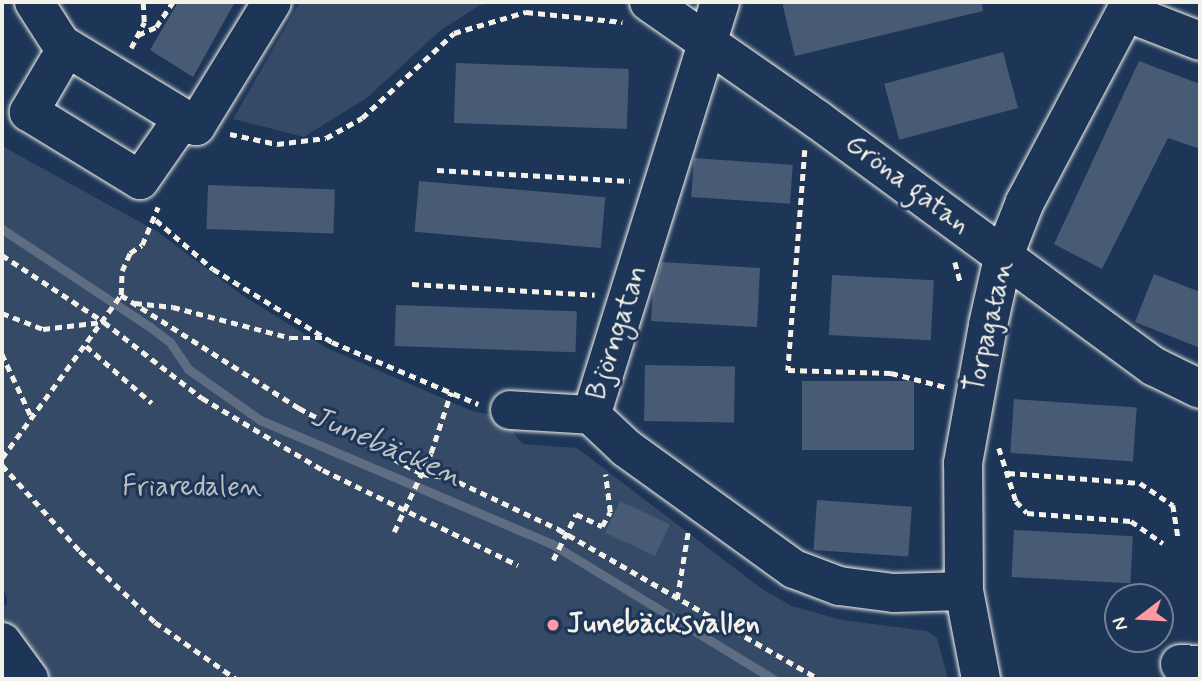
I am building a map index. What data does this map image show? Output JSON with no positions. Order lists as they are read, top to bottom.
{
  "streets": {
    "street": ["Gröna gatan", "Torpagatan", "Björngatan"]
  },
  "crossings": [
    ["Gröna gatan", "Torpagatan"],
    ["Gröna gatan", "Björngatan"],
    ["Torpagatan", "Björngatan"]
  ],
  "water": ["Junebäcken"],
  "parks": ["Friaredalen"],
  "places": ["Junebäcksvallen"],
  "north": "left"
}
